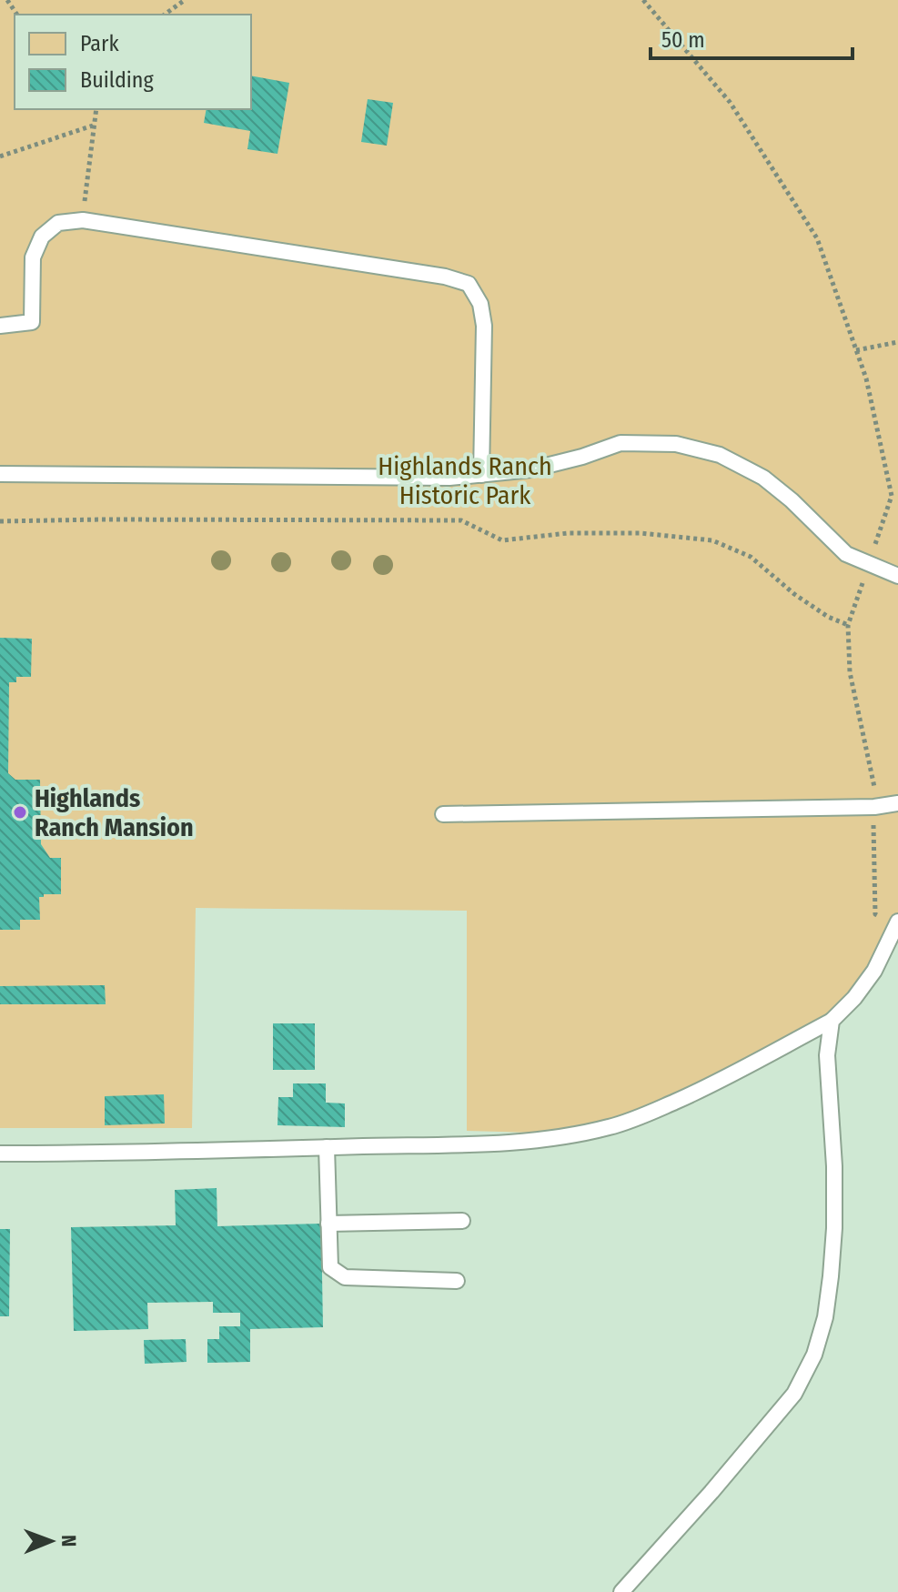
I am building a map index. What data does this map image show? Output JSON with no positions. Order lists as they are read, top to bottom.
{
  "parks": ["Highlands Ranch Historic Park"],
  "places": ["Highlands Ranch Mansion"],
  "legend": ["Park", "Building"],
  "scale_bar": "50 m",
  "north": "right"
}
